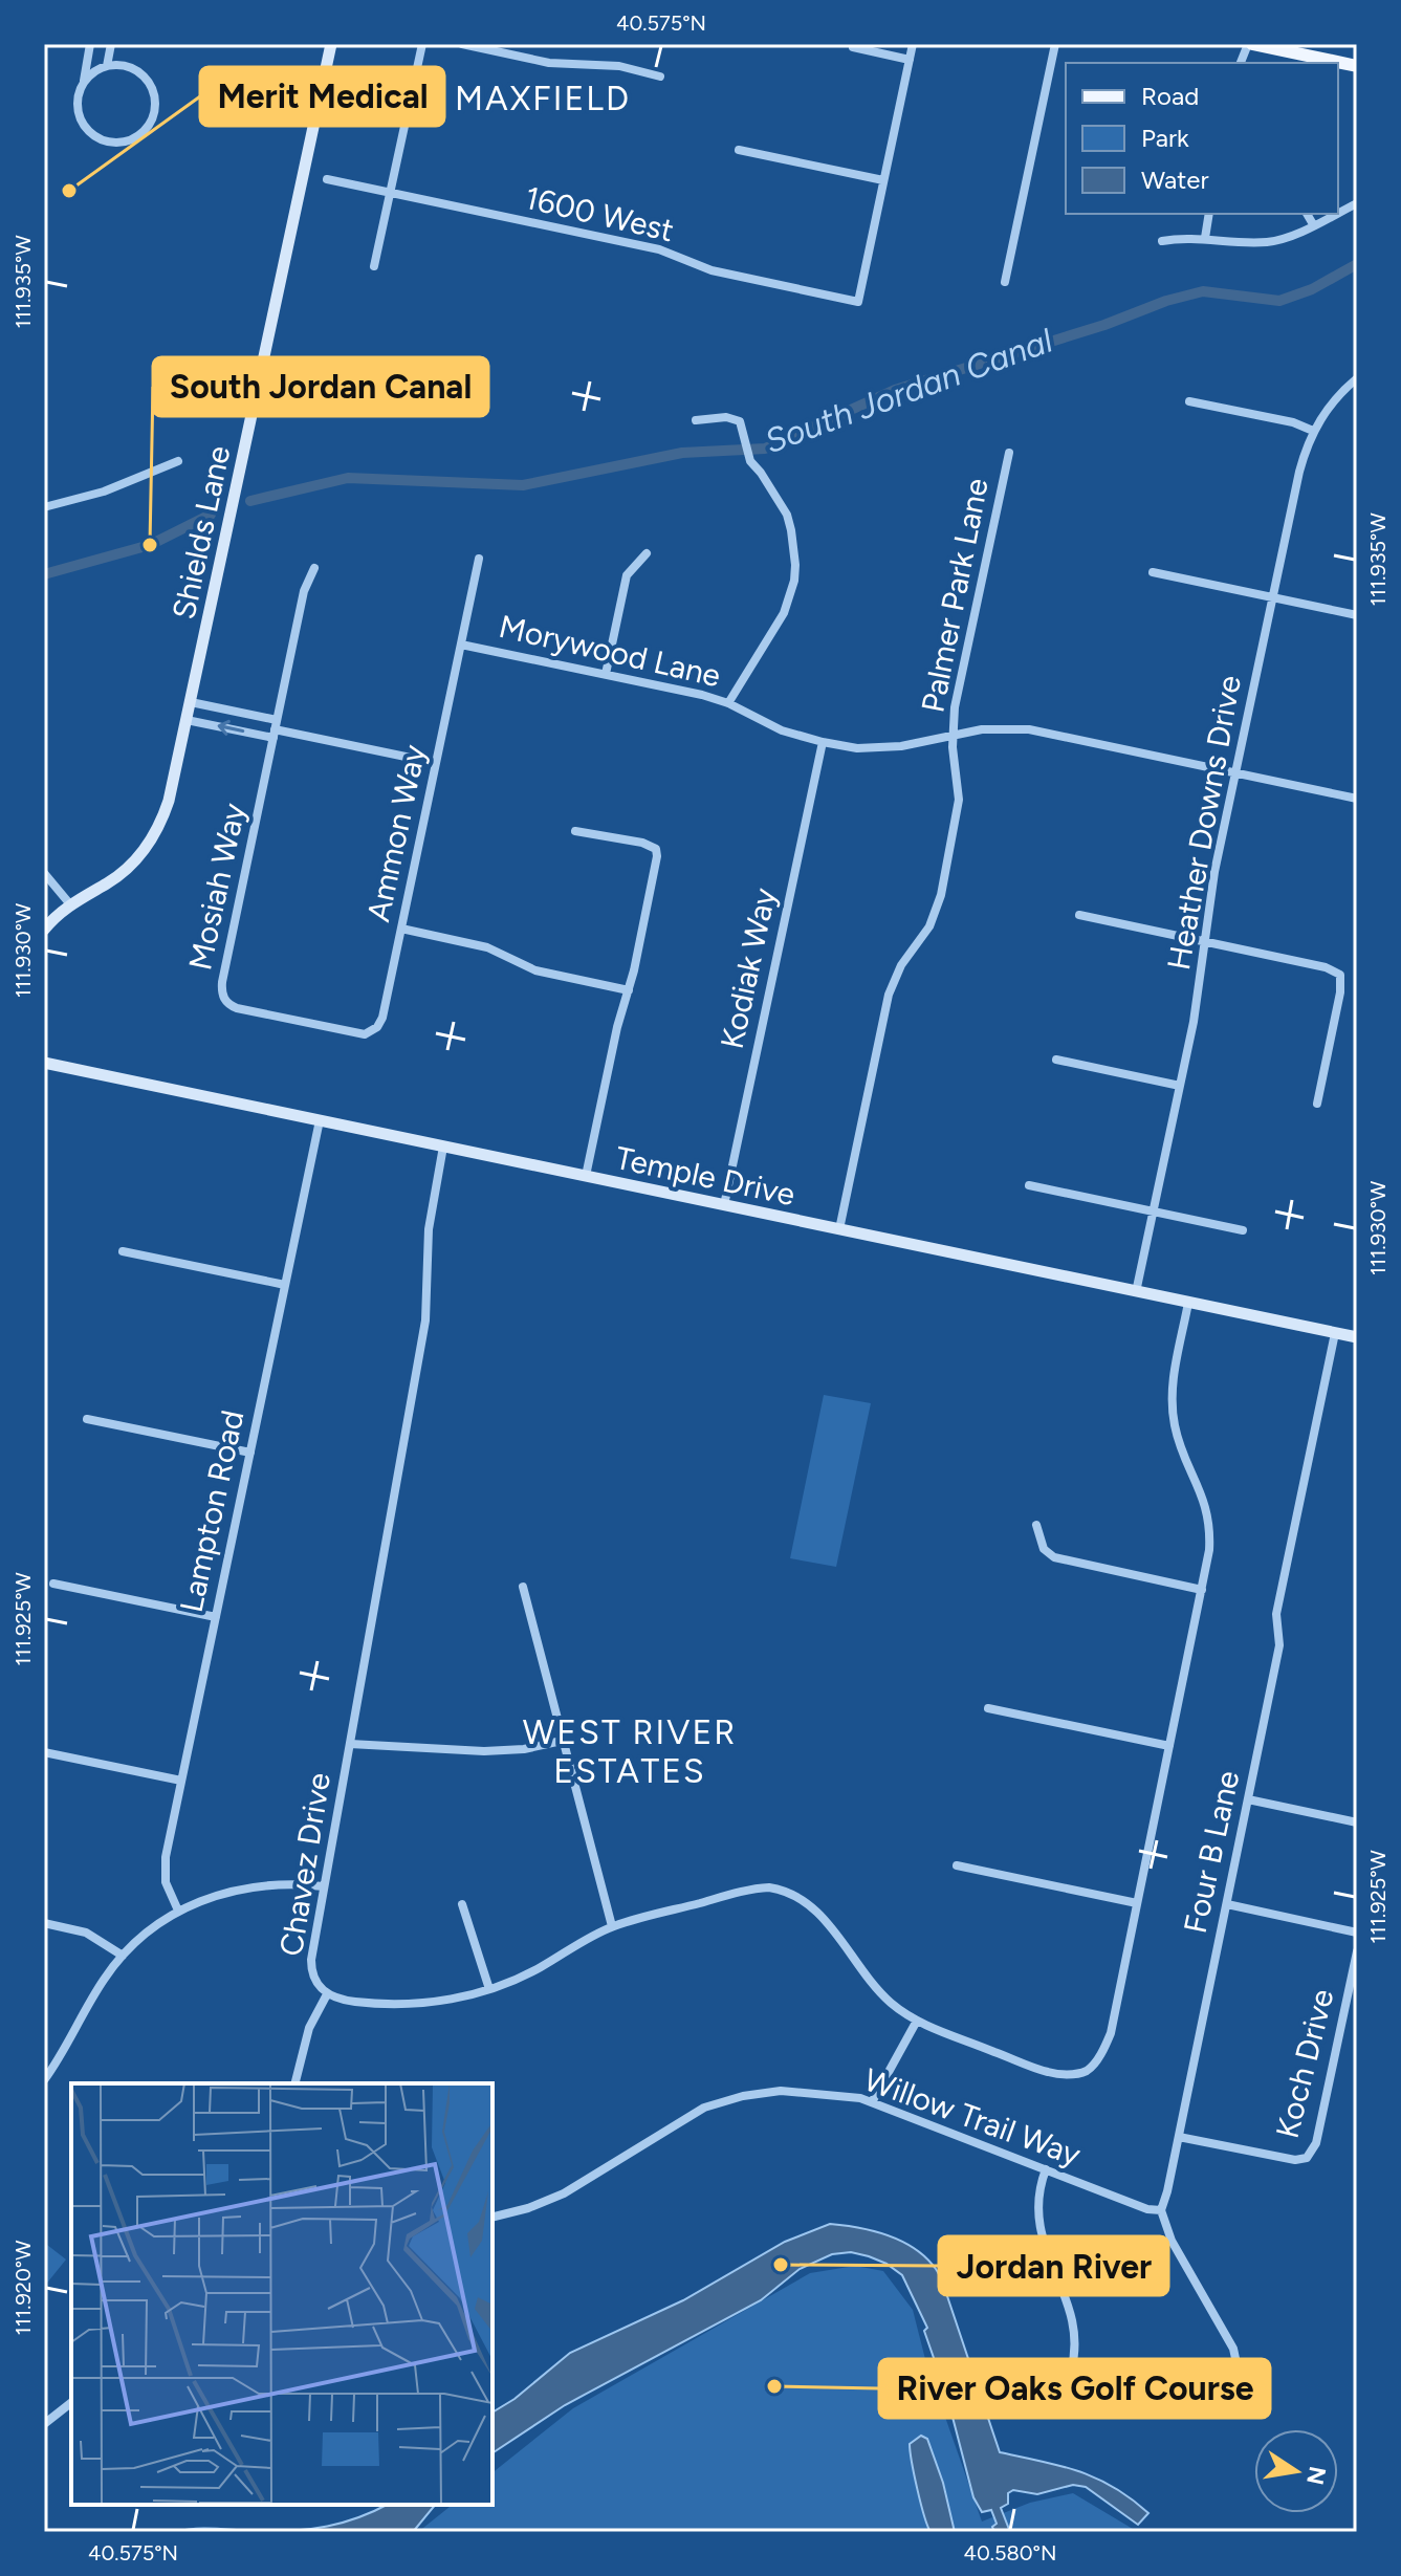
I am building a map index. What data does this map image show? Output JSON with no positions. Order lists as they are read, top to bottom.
{
  "streets": {
    "street": [
      "1600 West",
      "Shields Lane",
      "Palmer Park Lane",
      "Morywood Lane",
      "Heather Downs Drive",
      "Ammon Way",
      "Mosiah Way",
      "Kodiak Way",
      "Temple Drive",
      "Lampton Road",
      "Four B Lane",
      "Chavez Drive",
      "Koch Drive",
      "Willow Trail Way"
    ]
  },
  "crossings": [
    ["Palmer Park Lane", "Morywood Lane"],
    ["Palmer Park Lane", "Temple Drive"],
    ["Morywood Lane", "Heather Downs Drive"],
    ["Morywood Lane", "Ammon Way"],
    ["Morywood Lane", "Kodiak Way"],
    ["Heather Downs Drive", "Temple Drive"],
    ["Ammon Way", "Mosiah Way"],
    ["Kodiak Way", "Temple Drive"],
    ["Temple Drive", "Lampton Road"],
    ["Temple Drive", "Four B Lane"],
    ["Temple Drive", "Chavez Drive"],
    ["Four B Lane", "Koch Drive"],
    ["Four B Lane", "Willow Trail Way"]
  ],
  "districts": ["MAXFIELD", "WEST RIVER ESTATES"],
  "water": ["South Jordan Canal"],
  "places": [
    "Merit Medical",
    "South Jordan Canal",
    "Jordan River",
    "River Oaks Golf Course"
  ],
  "legend": ["Road", "Park", "Water"],
  "north": "right",
  "coordinates": [
    "40.575°N",
    "111.935°W",
    "111.930°W",
    "111.925°W",
    "111.920°W",
    "40.580°N"
  ]
}
